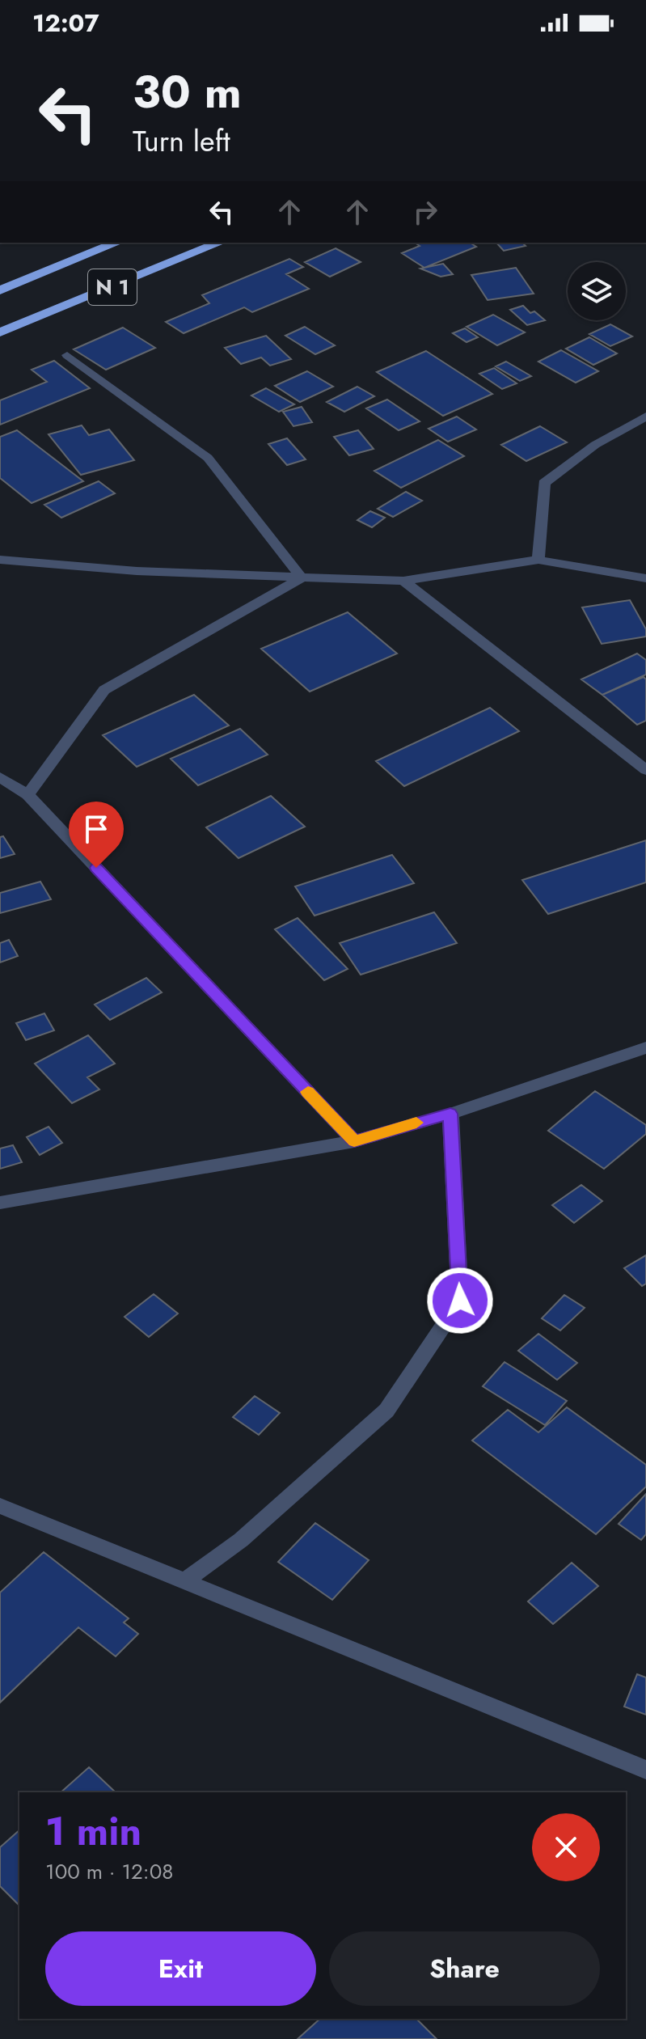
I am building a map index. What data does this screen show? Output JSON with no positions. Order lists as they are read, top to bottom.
{
  "streets": {
    "highway": ["N 1"]
  },
  "page": {
    "status": "12:07",
    "turn": ["30 m", "Turn left"],
    "heading": ["1 min", "100 m · 12:08"],
    "buttons": ["Exit", "Share"]
  }
}
